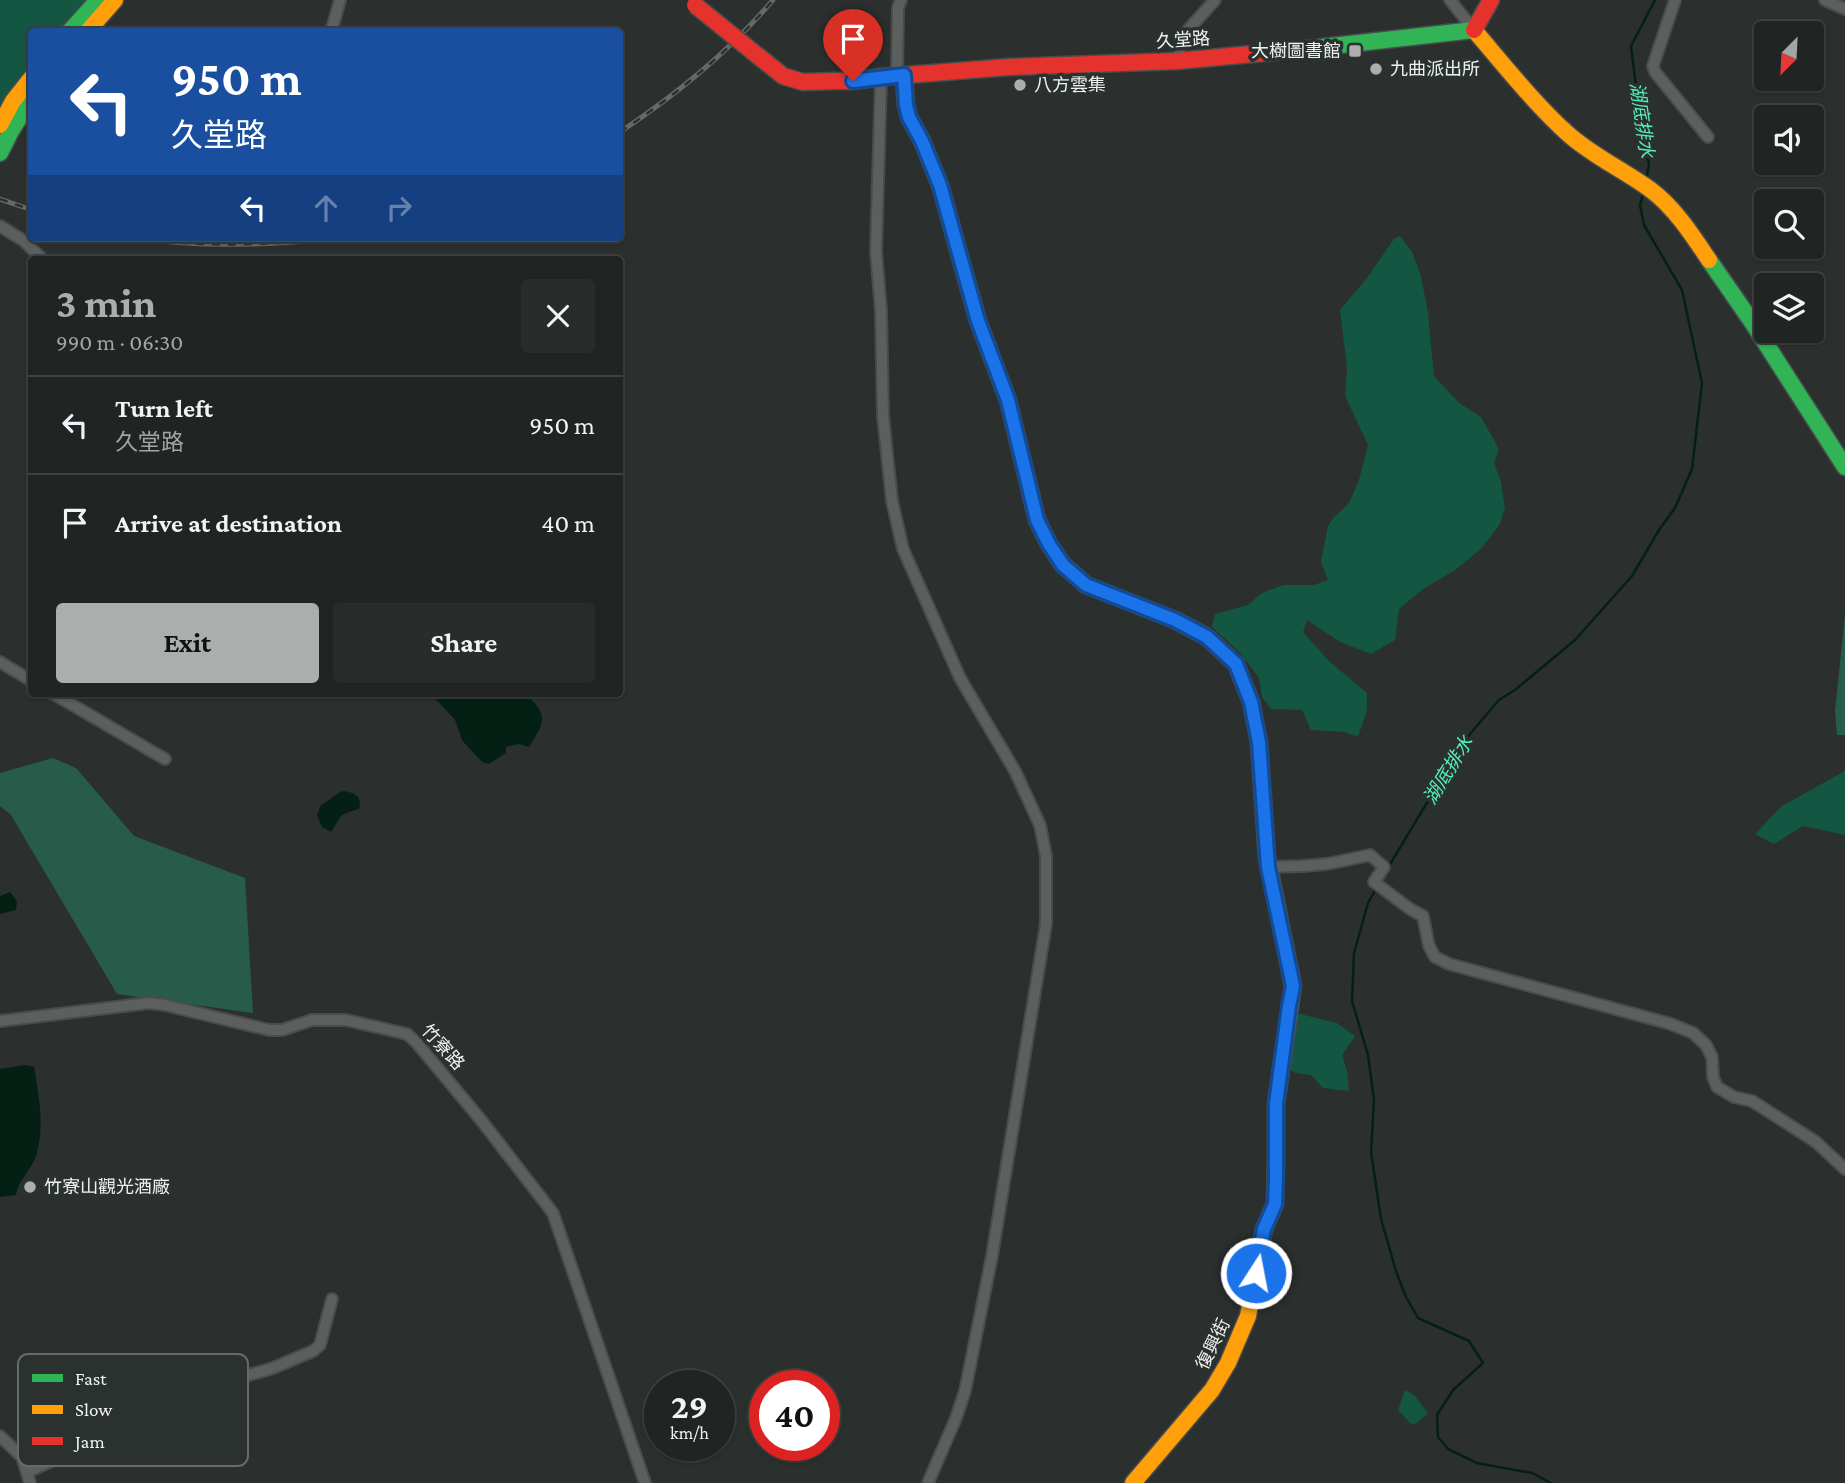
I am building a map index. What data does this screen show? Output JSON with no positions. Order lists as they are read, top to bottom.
{
  "streets": {
    "street": ["久堂路", "竹寮路", "復興街"]
  },
  "crossings": [
    ["久堂路", "復興街"]
  ],
  "water": ["湖底排水"],
  "places": {
    "transit": ["大樹圖書館"],
    "other": ["九曲派出所", "八方雲集", "竹寮山觀光酒廠"]
  },
  "legend": ["Fast", "Slow", "Jam"],
  "north": "bottom left",
  "page": {
    "turn": ["950 m", "久堂路"],
    "heading": ["3 min", "990 m · 06:30"],
    "list": [
      {
        "name": "Turn left",
        "note": "久堂路",
        "value": "950 m"
      },
      {
        "name": "Arrive at destination",
        "value": "40 m"
      }
    ],
    "buttons": ["Exit", "Share"],
    "speed": "29 km/h",
    "limit": "40"
  }
}
